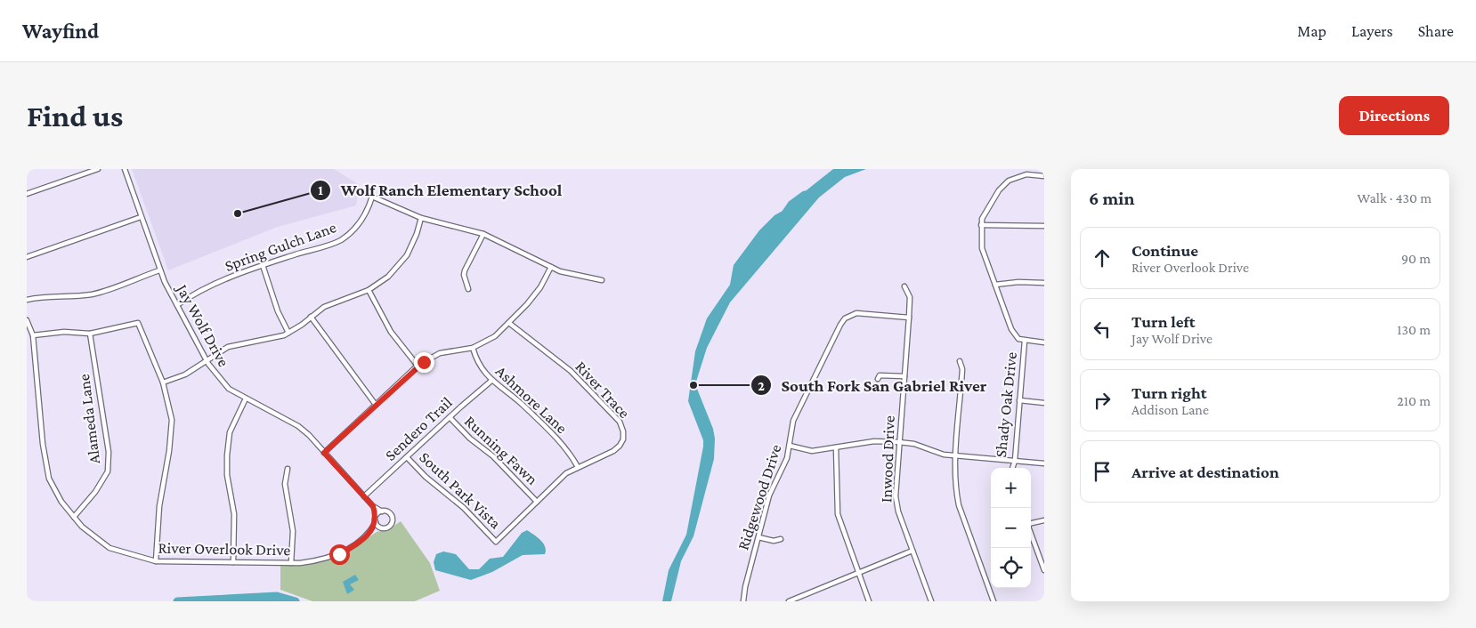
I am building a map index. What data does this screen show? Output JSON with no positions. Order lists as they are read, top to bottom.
{
  "streets": {
    "street": [
      "Spring Gulch Lane",
      "Jay Wolf Drive",
      "River Trace",
      "Ashmore Lane",
      "Shady Oak Drive",
      "Alameda Lane",
      "Sendero Trail",
      "Running Fawn",
      "Inwood Drive",
      "South Park Vista",
      "Ridgewood Drive",
      "River Overlook Drive"
    ]
  },
  "crossings": [
    ["Spring Gulch Lane", "Jay Wolf Drive"],
    ["Jay Wolf Drive", "Sendero Trail"],
    ["River Trace", "Ashmore Lane"],
    ["River Trace", "Running Fawn"],
    ["River Trace", "South Park Vista"],
    ["Ashmore Lane", "Sendero Trail"],
    ["Alameda Lane", "River Overlook Drive"],
    ["Sendero Trail", "Running Fawn"],
    ["Sendero Trail", "South Park Vista"],
    ["Inwood Drive", "Ridgewood Drive"]
  ],
  "places": ["Wolf Ranch Elementary School", "South Fork San Gabriel River"],
  "page": {
    "header": "Wayfind",
    "nav": ["Map", "Layers", "Share"],
    "buttons": "Directions",
    "title": "Find us",
    "heading": ["6 min", "Walk · 430 m"],
    "list": [
      ["Continue", "River Overlook Drive", "90 m"],
      ["Turn left", "Jay Wolf Drive", "130 m"],
      ["Turn right", "Addison Lane", "210 m"],
      "Arrive at destination"
    ],
    "map_buttons": ["+", "−"]
  }
}
